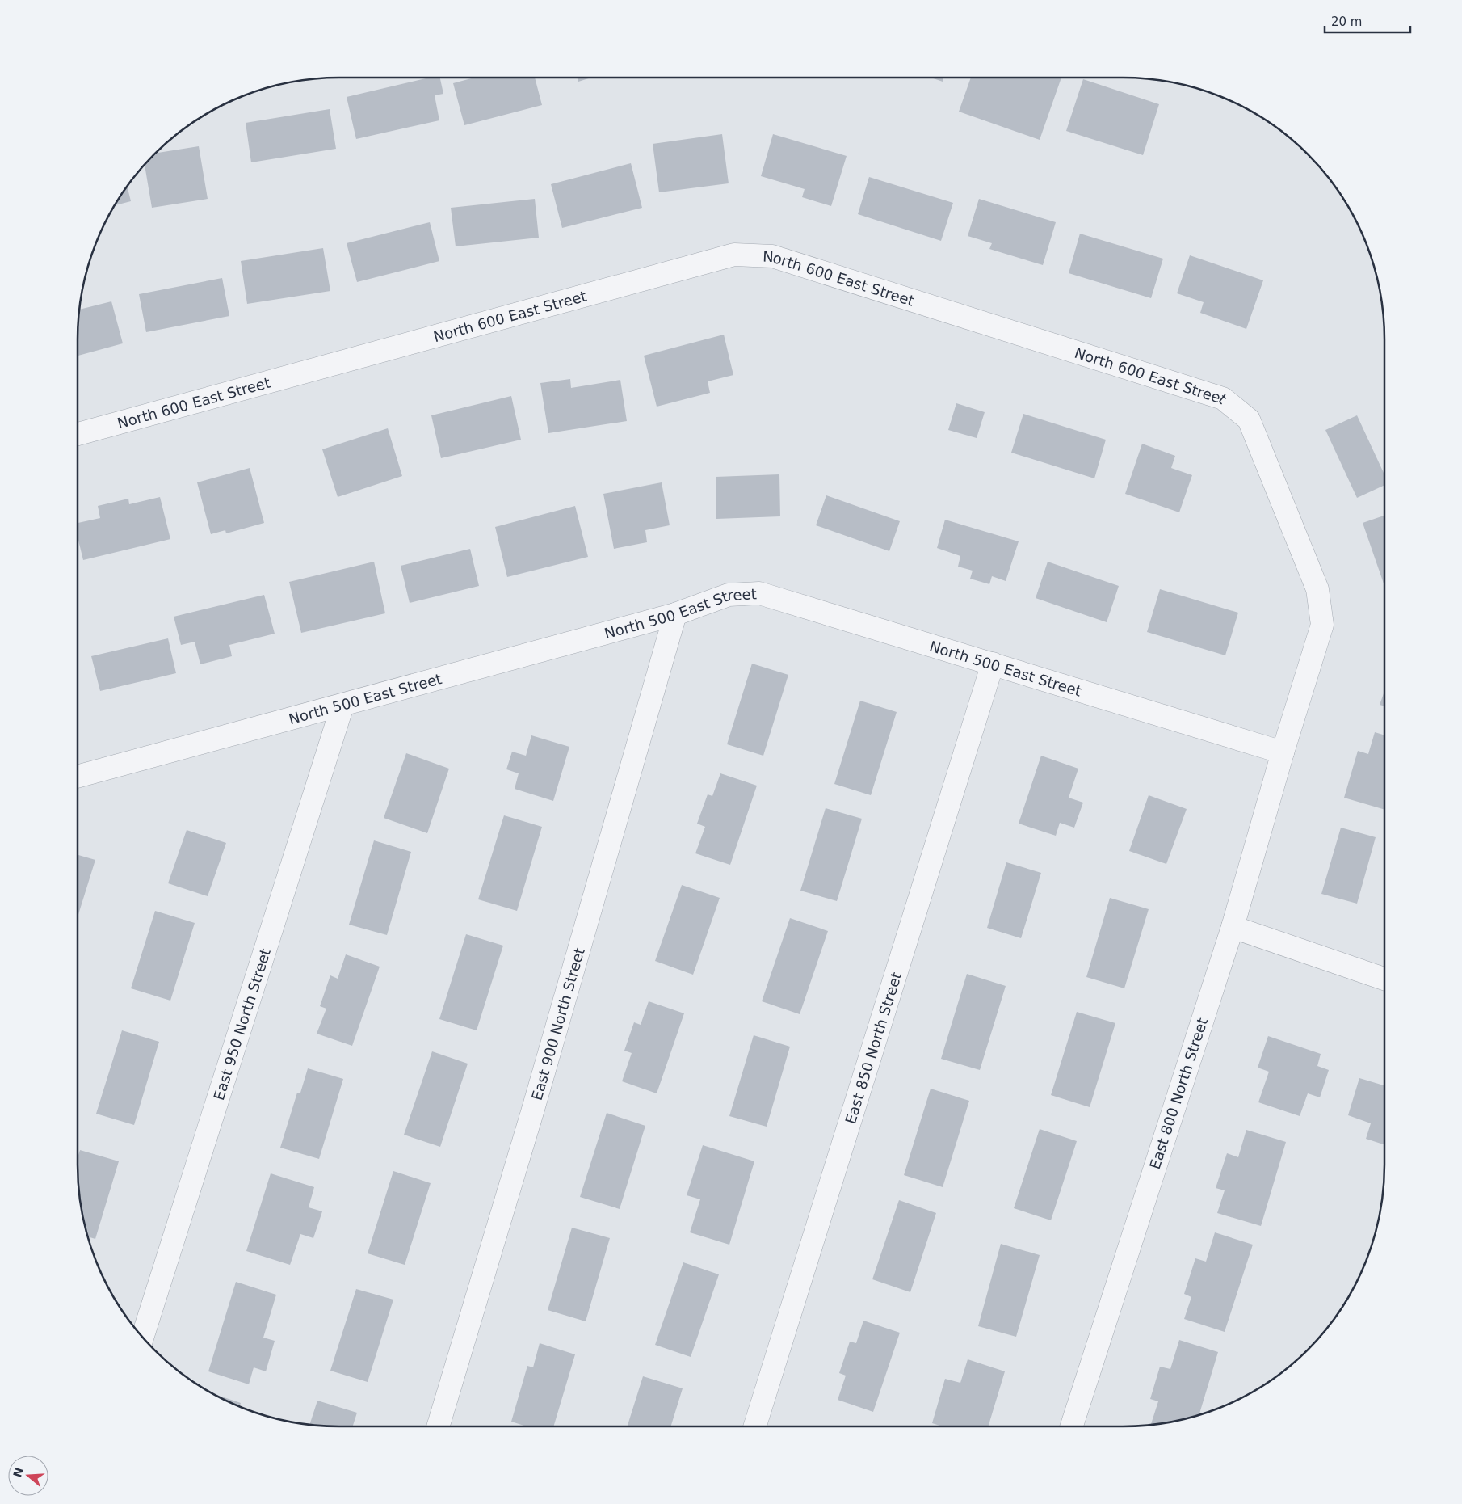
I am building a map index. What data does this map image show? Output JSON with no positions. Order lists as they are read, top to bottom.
{
  "streets": {
    "street": [
      "North 600 East Street",
      "North 500 East Street",
      "East 900 North Street",
      "East 950 North Street",
      "East 850 North Street",
      "East 800 North Street"
    ]
  },
  "crossings": [
    ["North 600 East Street", "North 500 East Street"],
    ["North 600 East Street", "East 800 North Street"],
    ["North 500 East Street", "East 900 North Street"],
    ["North 500 East Street", "East 950 North Street"],
    ["North 500 East Street", "East 850 North Street"],
    ["North 500 East Street", "East 800 North Street"]
  ],
  "scale_bar": "20 m",
  "north": "left"
}
